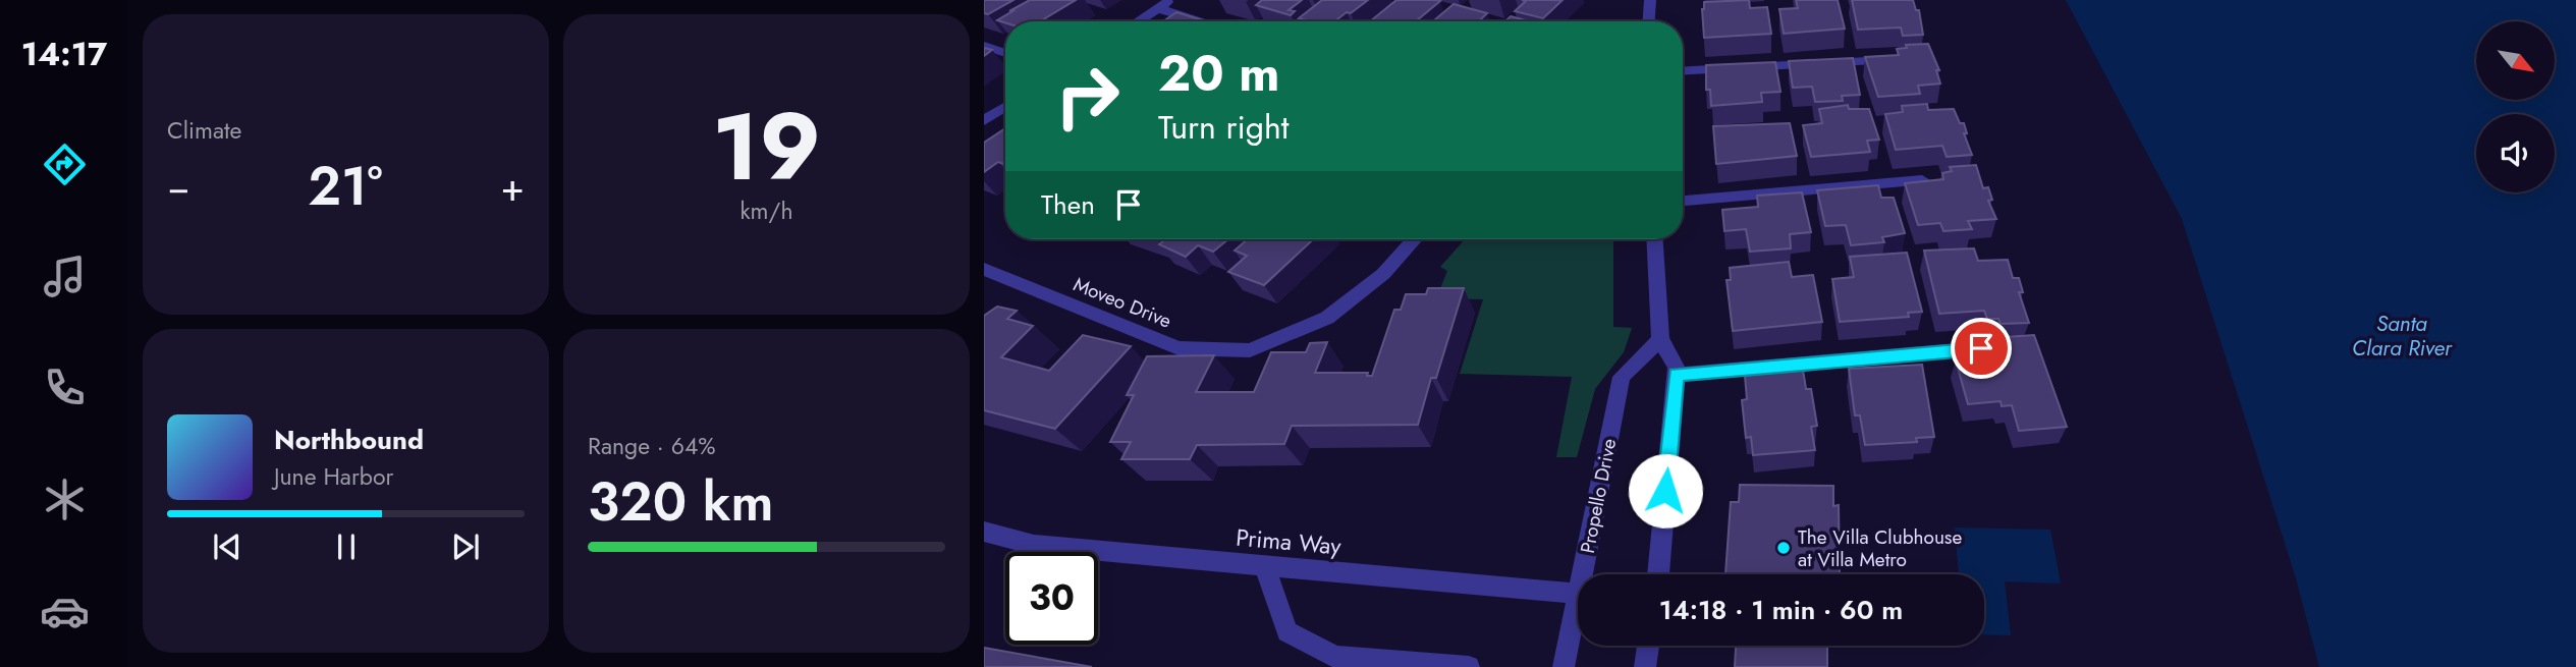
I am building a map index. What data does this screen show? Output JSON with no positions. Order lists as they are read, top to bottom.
{
  "streets": {
    "street": ["Moveo Drive", "Propello Drive", "Prima Way"]
  },
  "water": ["Santa Clara River"],
  "places": ["The Villa Clubhouse at Villa Metro"],
  "north": "bottom right",
  "page": {
    "tabs": "14:17",
    "tile": [
      "Climate",
      ["19", "km/h"],
      ["Range · 64%", "320 km"]
    ],
    "turn": ["20 m", "Turn right"],
    "heat": ["−", "21°", "+"],
    "then": "Then",
    "song": ["Northbound", "June Harbor"],
    "limit": "30",
    "trip": "14:18 · 1 min · 60 m"
  }
}
